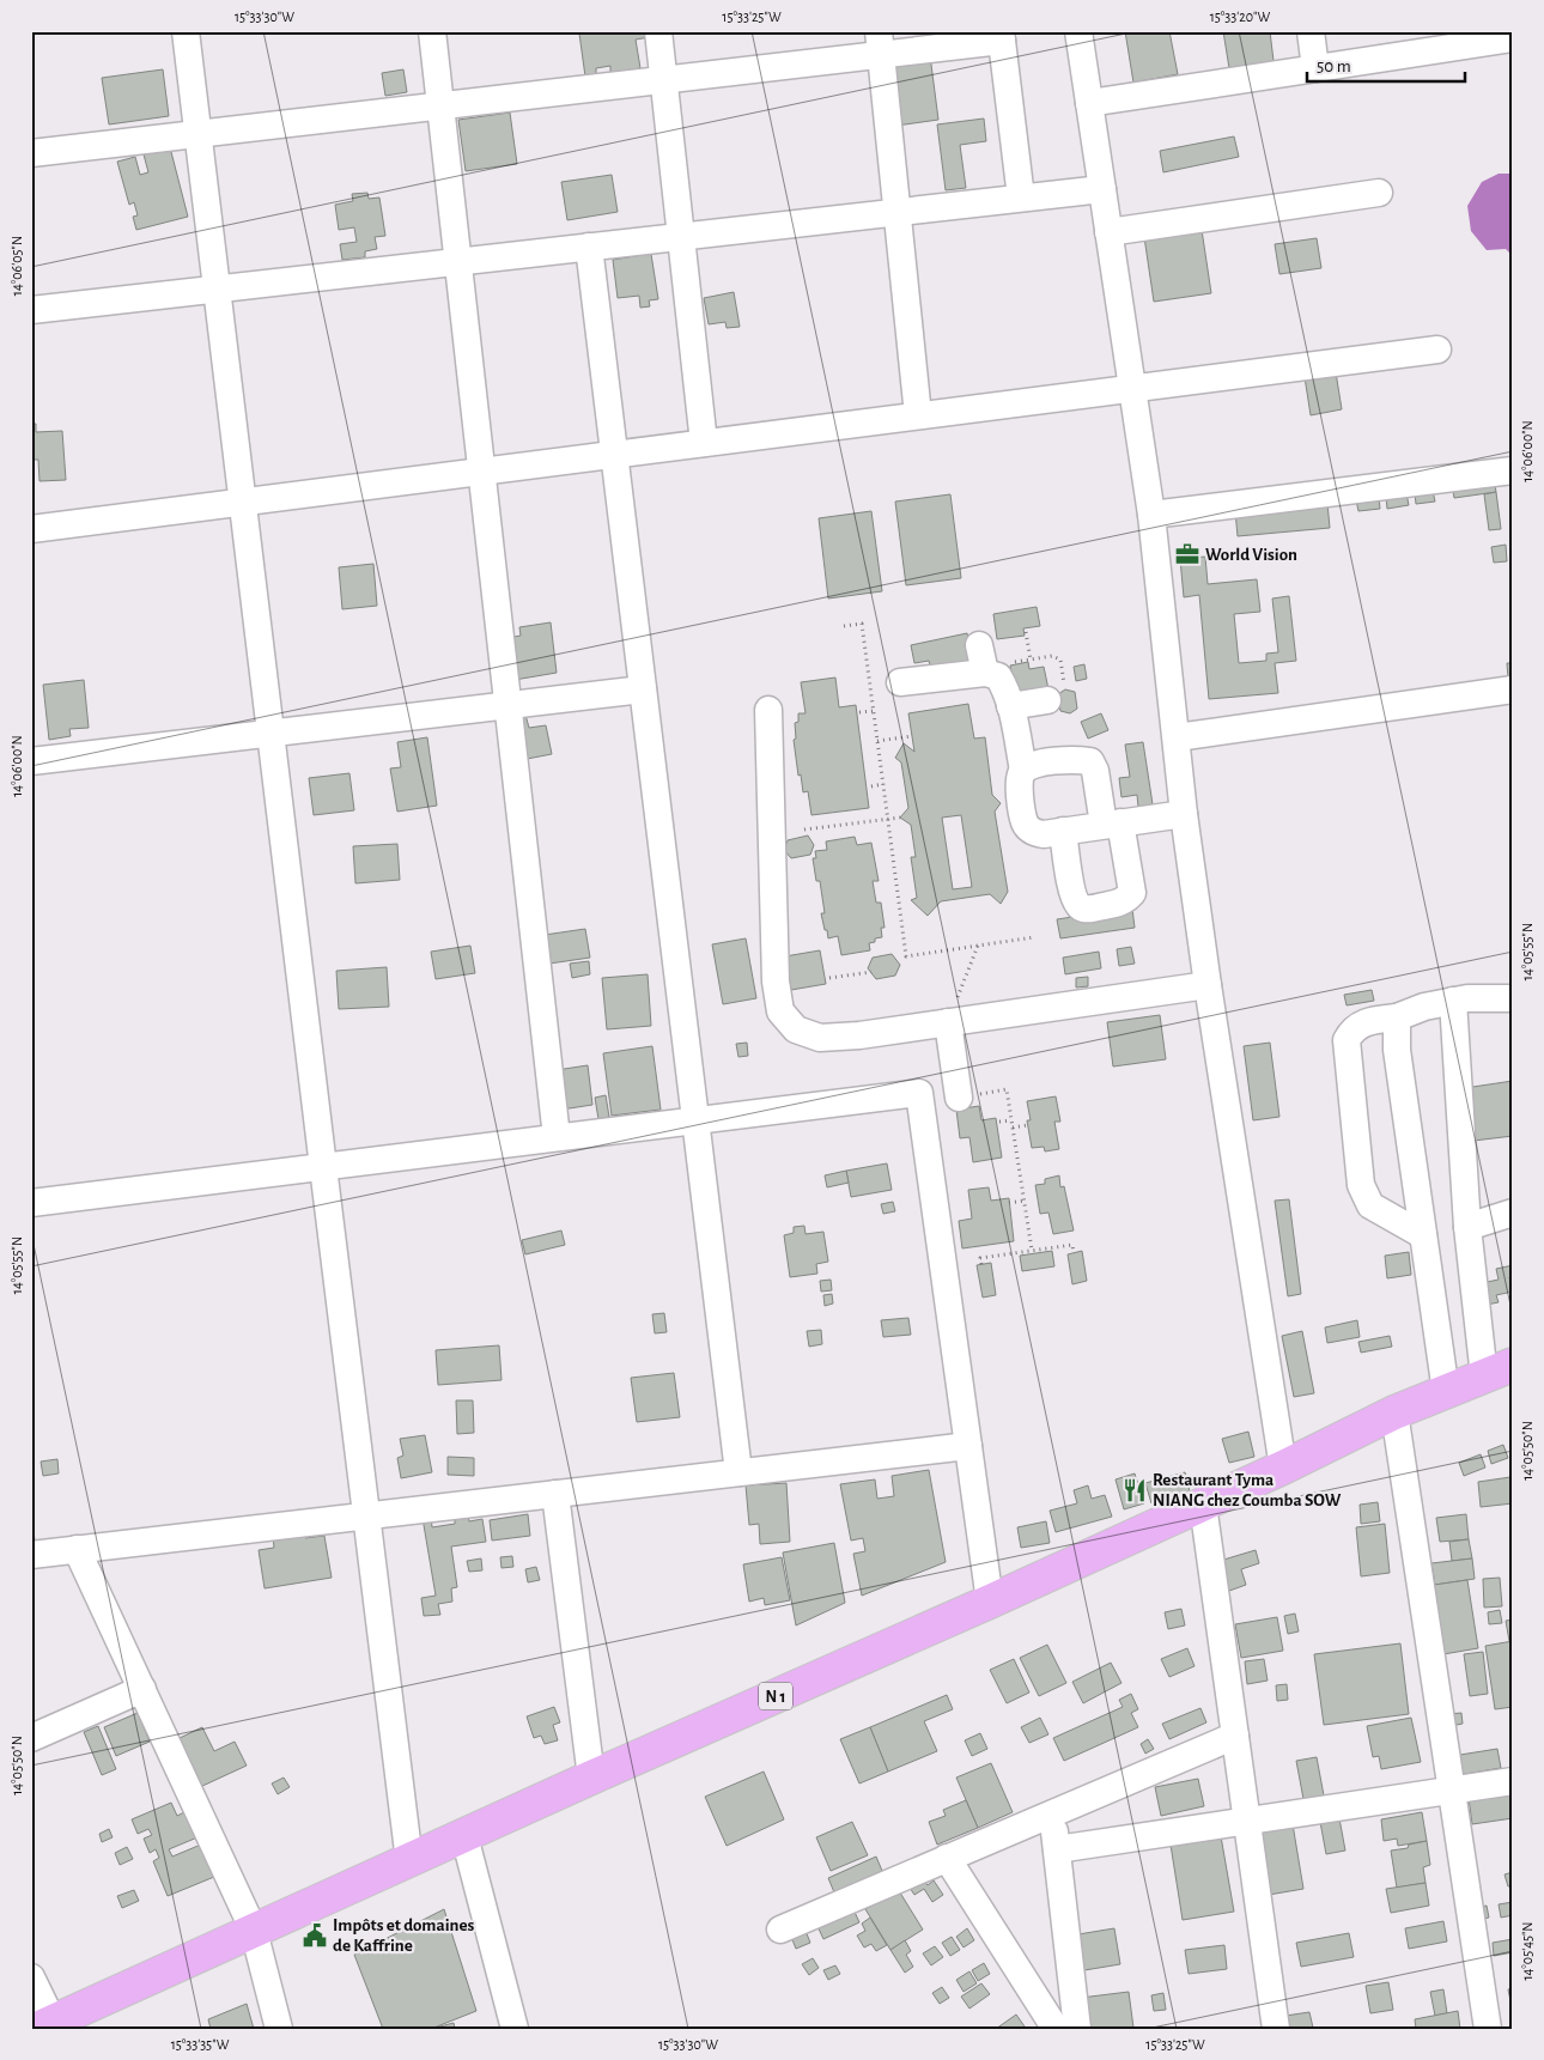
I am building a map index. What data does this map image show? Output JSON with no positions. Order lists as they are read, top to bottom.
{
  "streets": {
    "highway": ["N 1"]
  },
  "places": {
    "office": ["World Vision"],
    "restaurant": ["Restaurant Tyma NIANG chez Coumba SOW"],
    "public building": ["Impôts et domaines de Kaffrine"]
  },
  "scale_bar": "50 m",
  "coordinates": [
    "15°33'30\"W",
    "15°33'25\"W",
    "15°33'20\"W",
    "14°06'05\"N",
    "14°06'00\"N",
    "14°05'55\"N",
    "14°05'50\"N",
    "14°05'45\"N",
    "15°33'35\"W"
  ]
}
